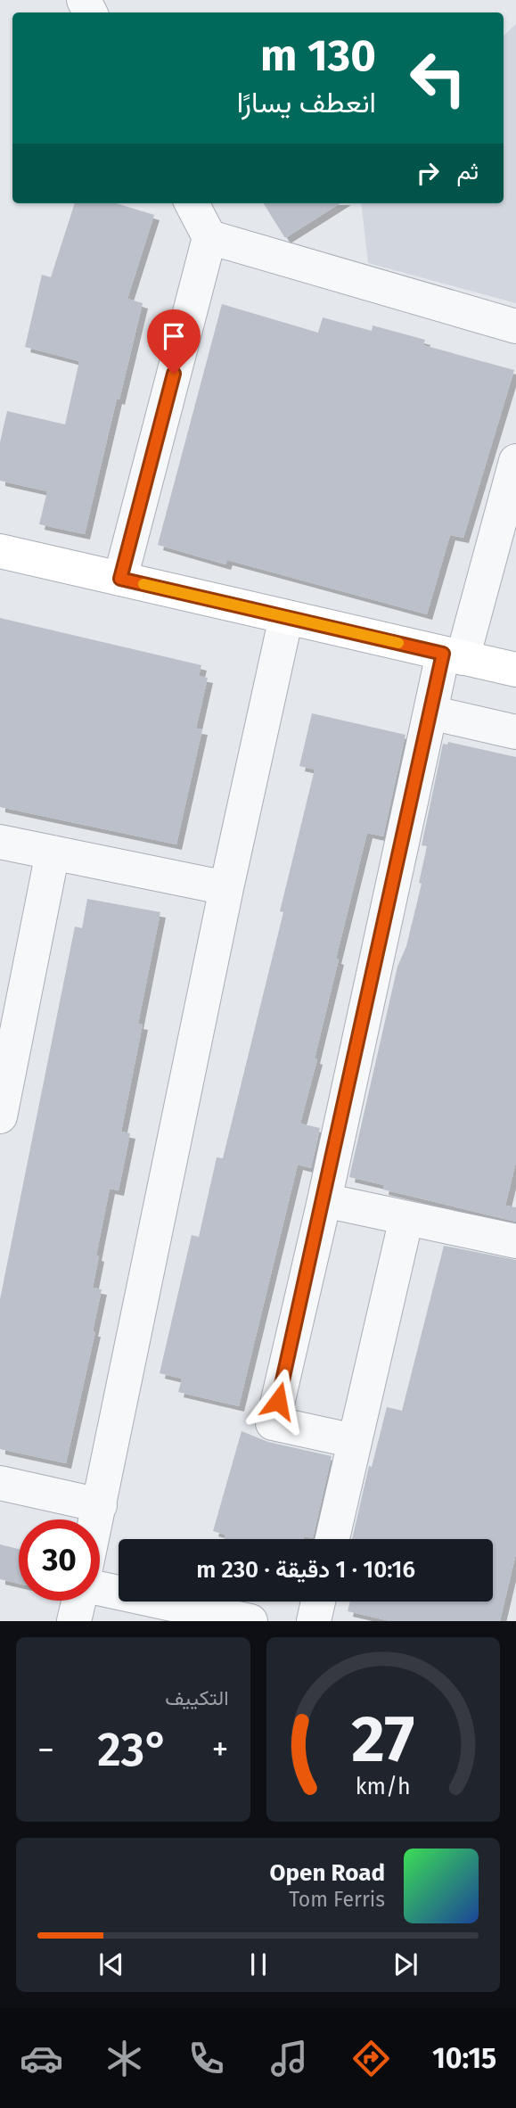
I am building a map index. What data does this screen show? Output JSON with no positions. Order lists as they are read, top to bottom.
{
  "page": {
    "turn": ["130 m", "انعطف يسارًا"],
    "then": "ثم",
    "limit": "30",
    "trip": "10:16 · 1 دقيقة · 230 m",
    "tile": "التكييف",
    "heat": ["−", "23°", "+"],
    "song": ["Open Road", "Tom Ferris"],
    "tabs": "10:15",
    "gauge": ["27", "km/h"]
  }
}
